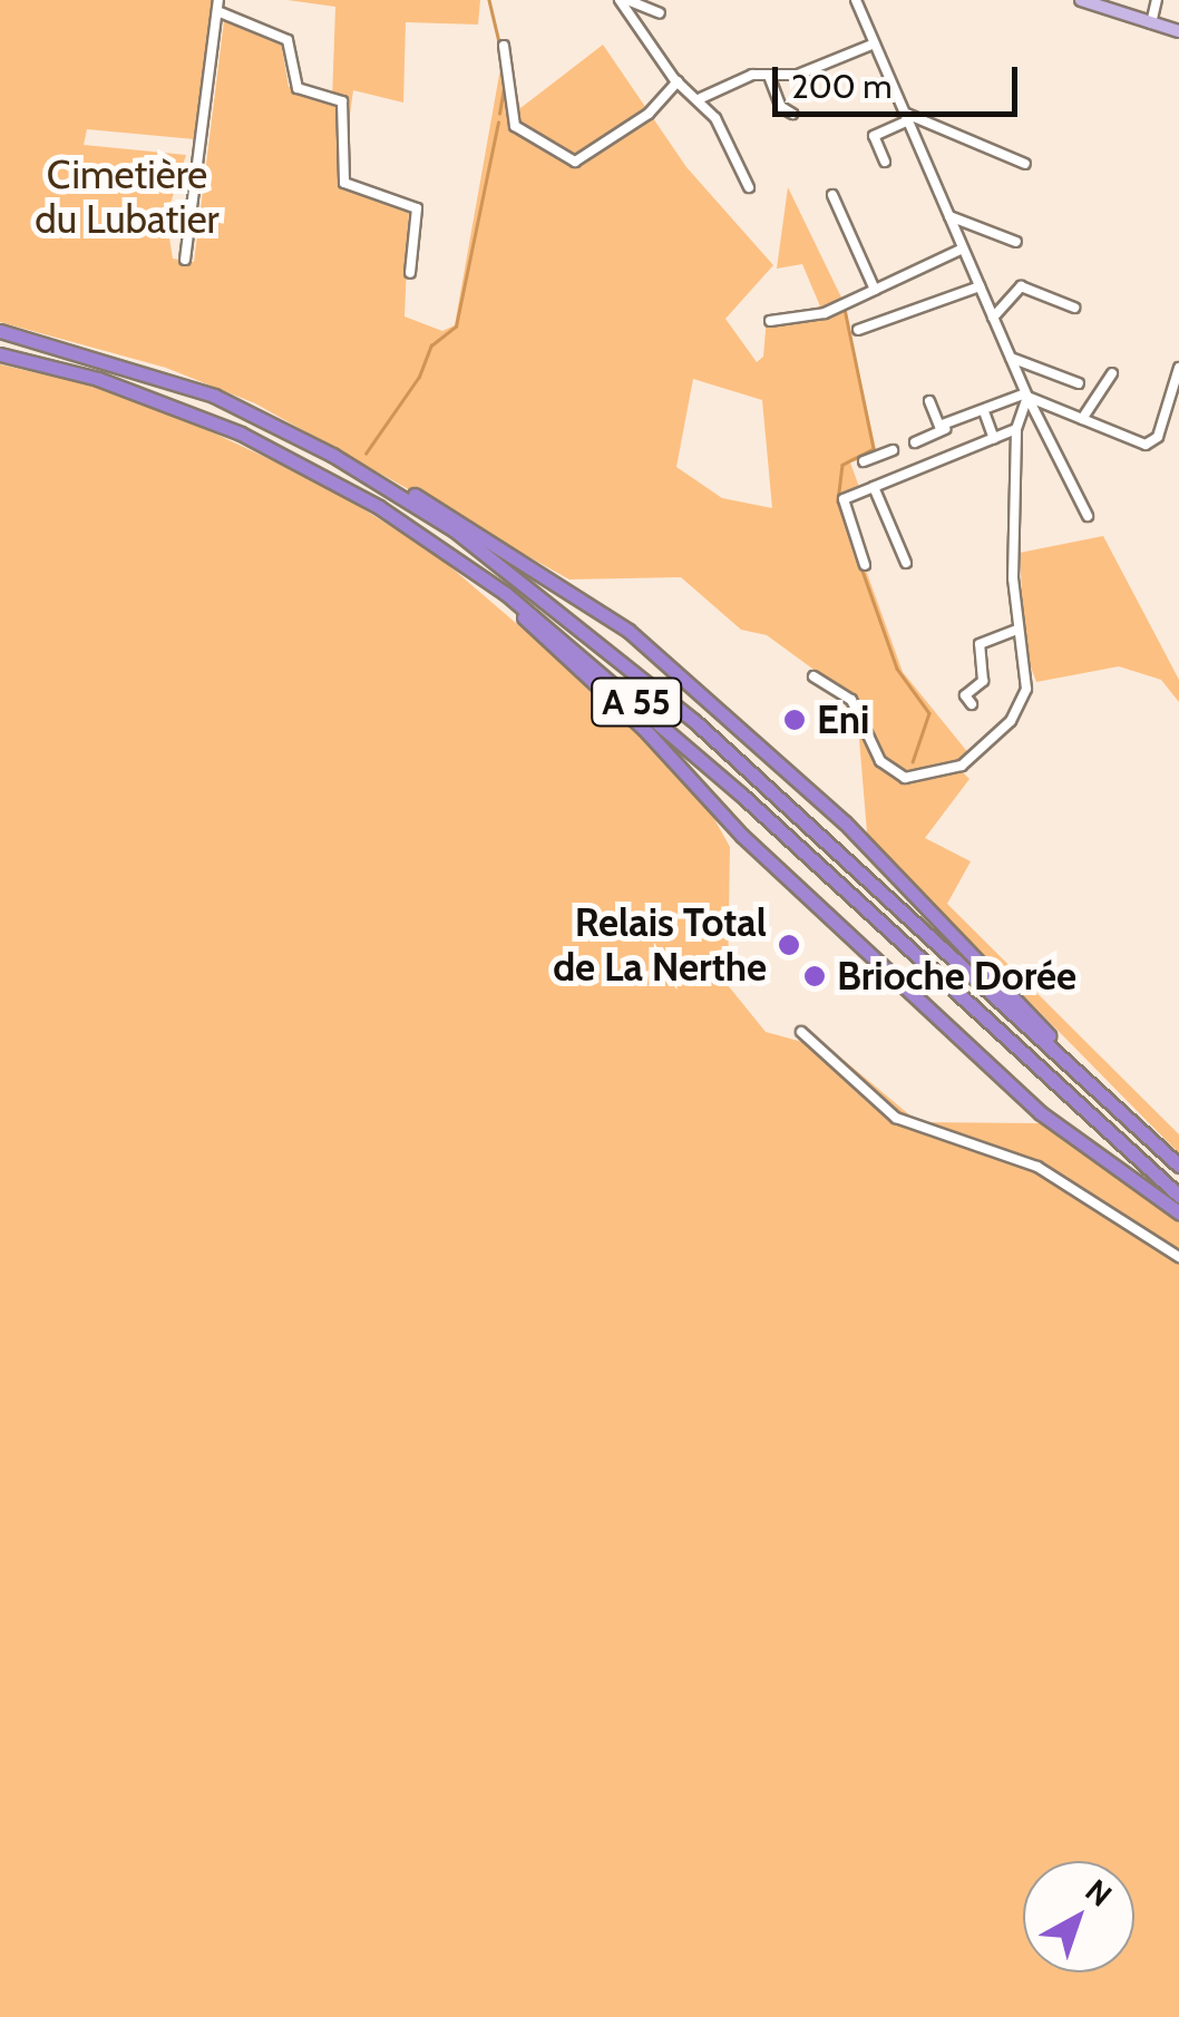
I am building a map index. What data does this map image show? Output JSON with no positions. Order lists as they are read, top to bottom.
{
  "streets": {
    "highway": ["A 55"]
  },
  "parks": ["Cimetière du Lubatier"],
  "places": ["Eni", "Relais Total de La Nerthe", "Brioche Dorée"],
  "scale_bar": "200 m",
  "north": "top right"
}
